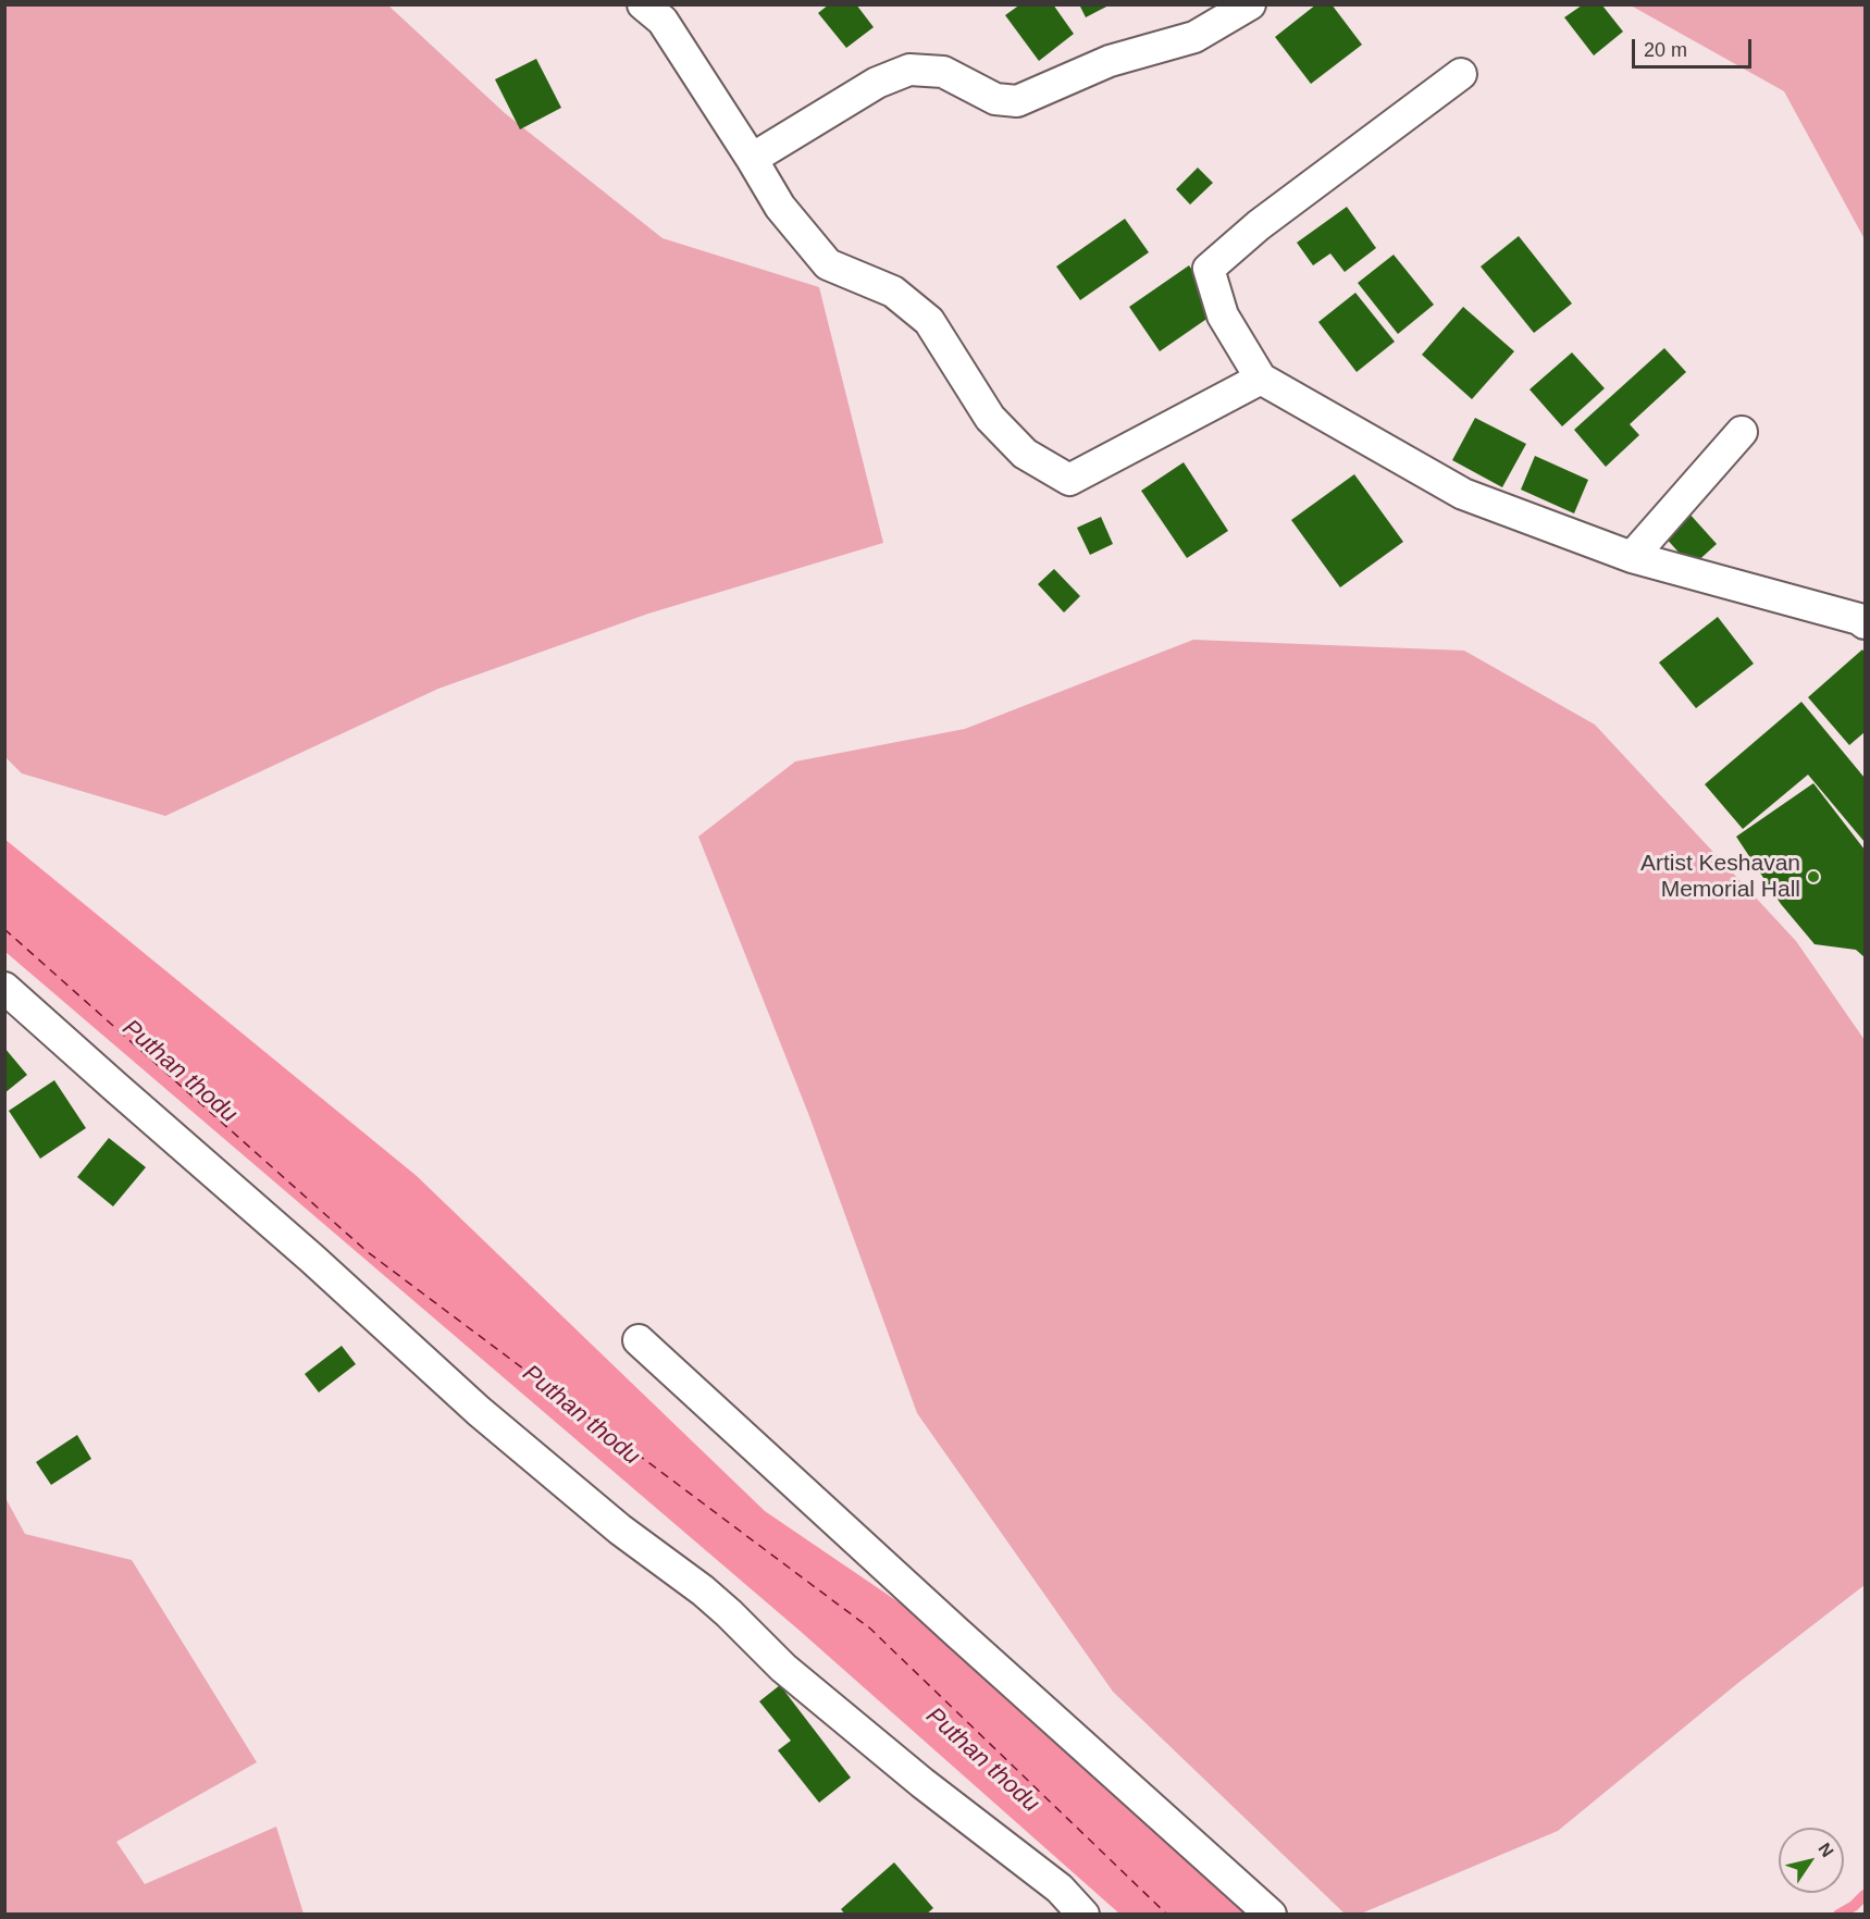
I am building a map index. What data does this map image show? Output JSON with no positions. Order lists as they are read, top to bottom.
{
  "water": ["Puthan thodu"],
  "places": ["Artist Keshavan Memorial Hall"],
  "scale_bar": "20 m",
  "north": "top right"
}
